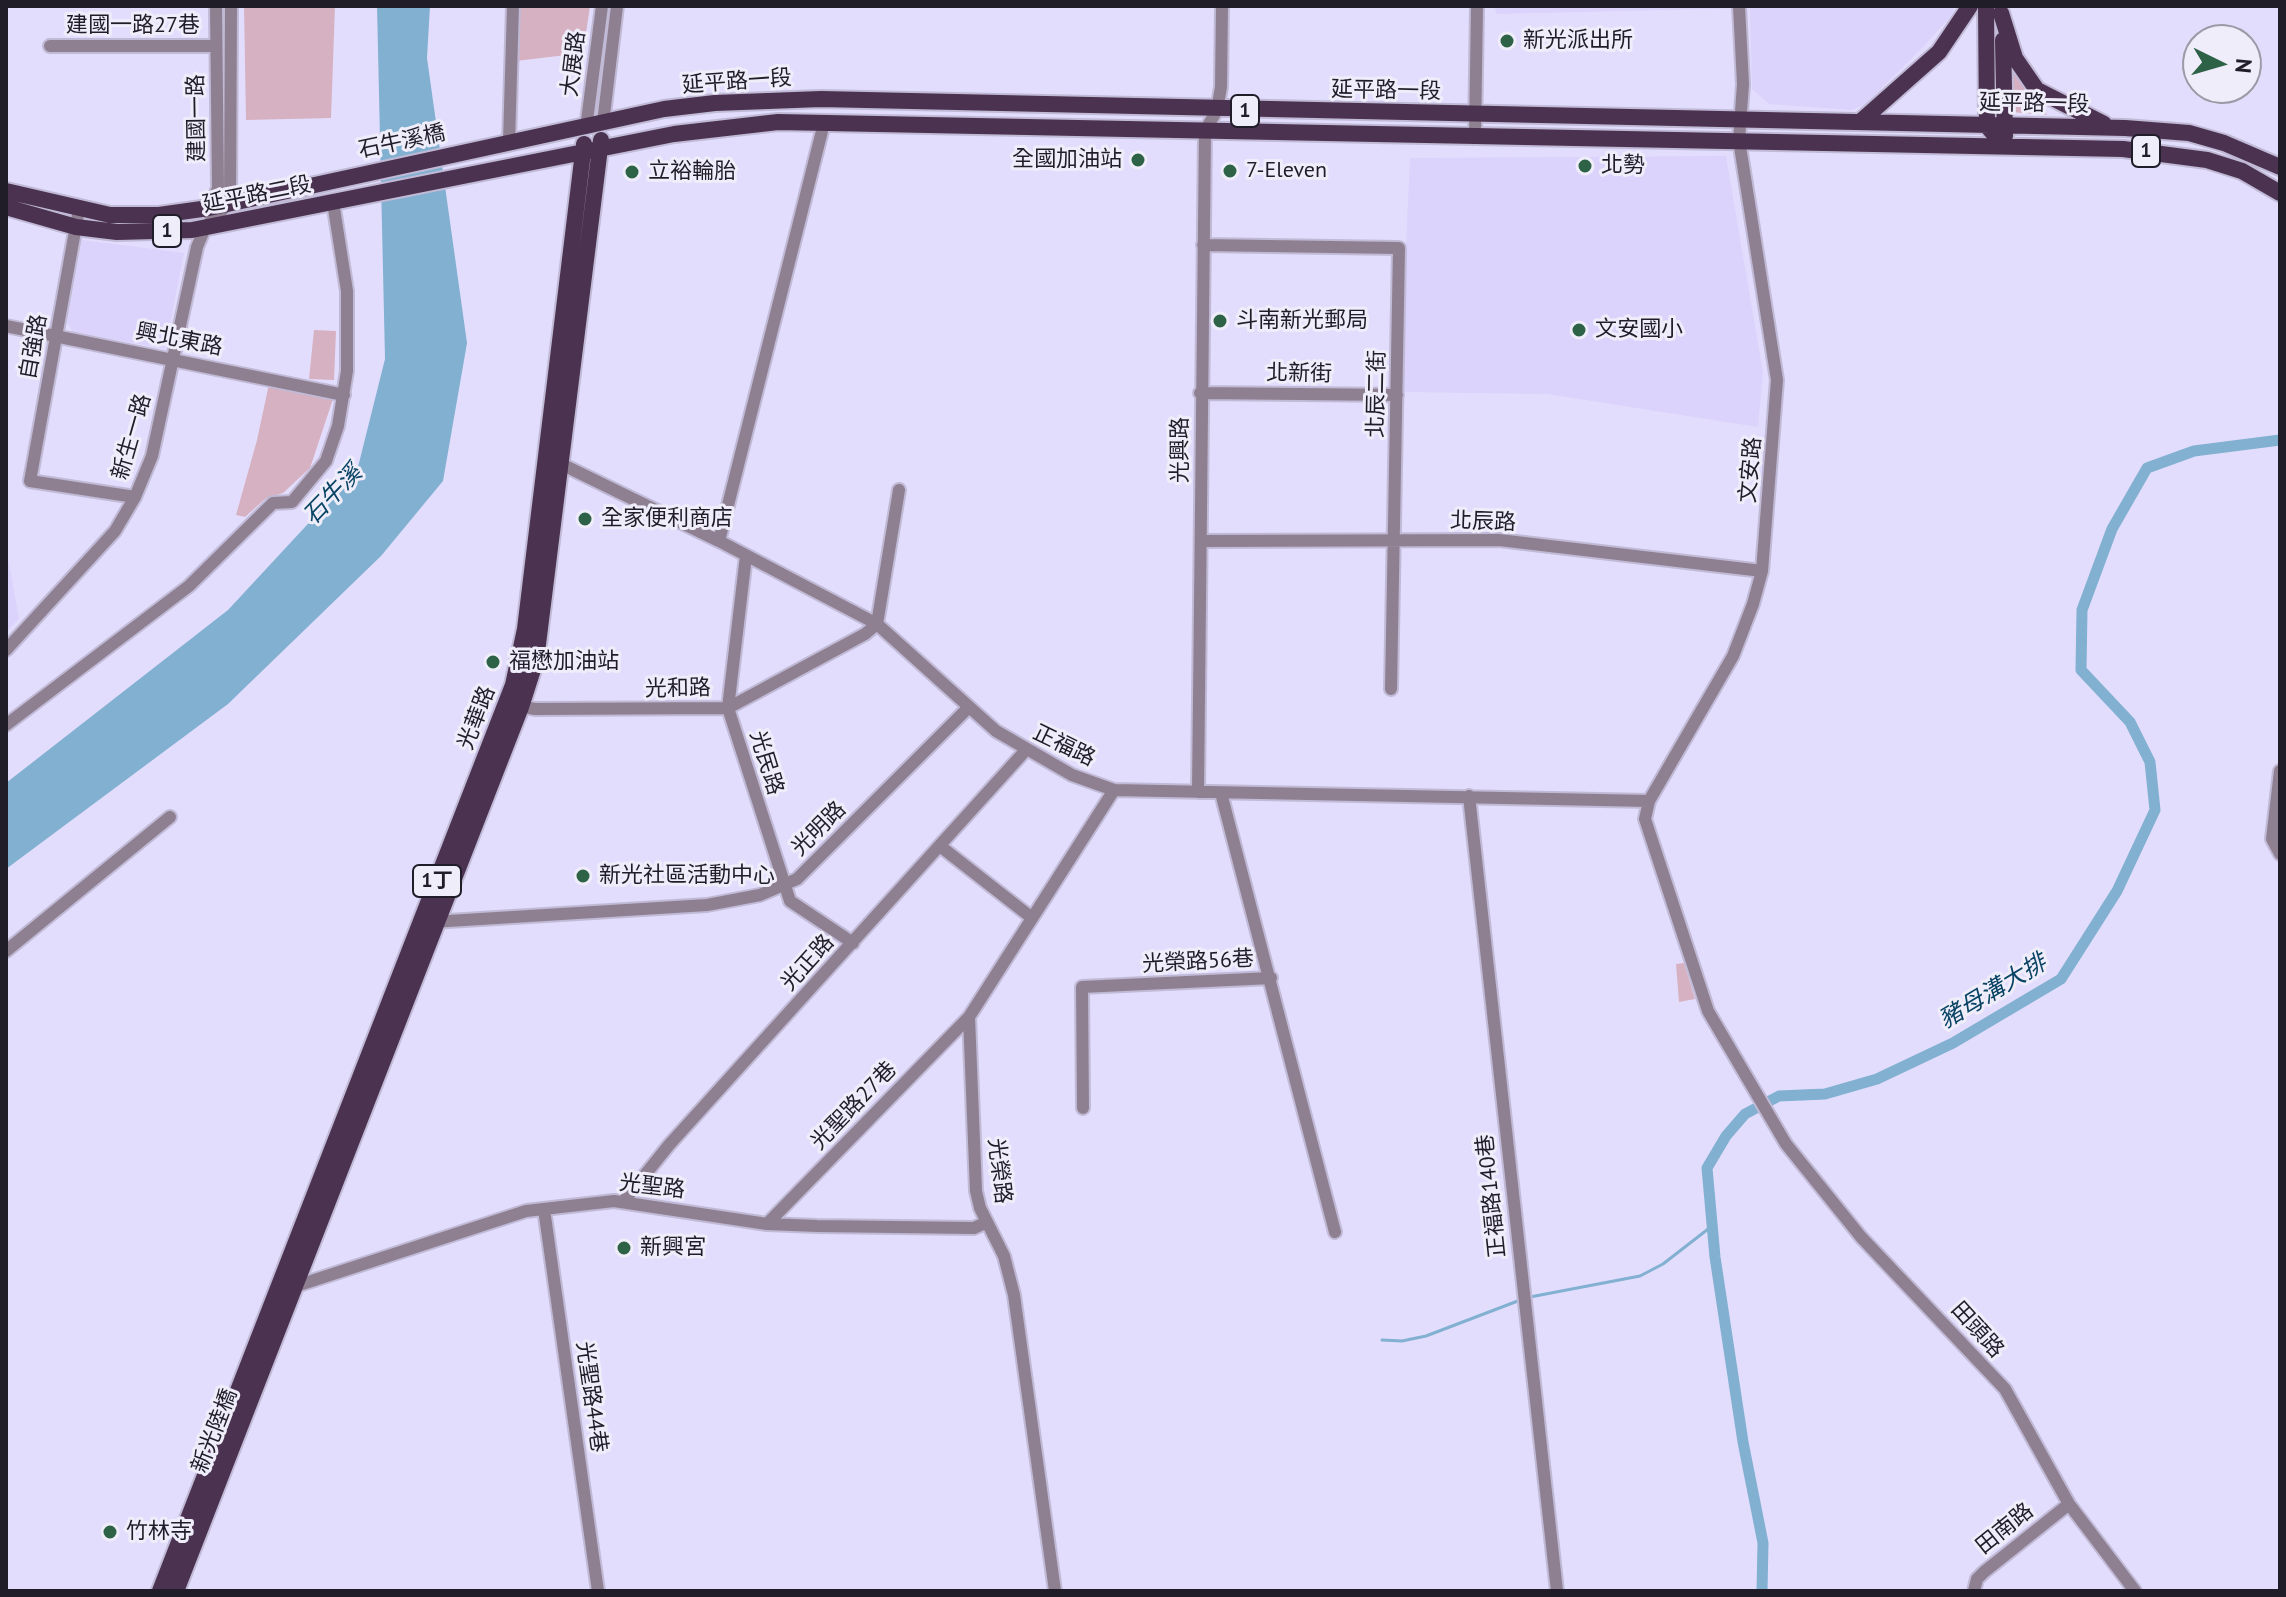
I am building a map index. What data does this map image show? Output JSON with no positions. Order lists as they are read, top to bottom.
{
  "streets": {
    "main road": [
      "延平路一段",
      "1",
      "石牛溪橋",
      "延平路二段",
      "光華路",
      "1丁",
      "新光陸橋"
    ],
    "street": [
      "建國一路27巷",
      "大展路",
      "建國一路",
      "興北東路",
      "自強路",
      "北新街",
      "北辰二街",
      "新生一路",
      "光興路",
      "文安路",
      "北辰路",
      "光和路",
      "正福路",
      "光民路",
      "光明路",
      "光榮路56巷",
      "光正路",
      "光聖路27巷",
      "光榮路",
      "光聖路",
      "正福路140巷",
      "田頭路",
      "光聖路44巷",
      "田南路"
    ]
  },
  "crossings": [
    ["建國一路27巷", "建國一路"],
    ["大展路", "延平路一段"],
    ["大展路", "光華路"],
    ["延平路一段", "石牛溪橋"],
    ["延平路一段", "光興路"],
    ["延平路一段", "文安路"],
    ["延平路一段", "光華路"],
    ["建國一路", "延平路二段"],
    ["建國一路", "新生一路"],
    ["石牛溪橋", "延平路二段"],
    ["延平路二段", "自強路"],
    ["延平路二段", "新生一路"],
    ["興北東路", "自強路"],
    ["興北東路", "新生一路"],
    ["自強路", "新生一路"],
    ["北新街", "北辰二街"],
    ["北新街", "光興路"],
    ["北辰二街", "光興路"],
    ["北辰二街", "北辰路"],
    ["光興路", "北辰路"],
    ["光興路", "正福路"],
    ["文安路", "北辰路"],
    ["文安路", "正福路"],
    ["文安路", "田頭路"],
    ["光和路", "光華路"],
    ["光和路", "正福路"],
    ["光和路", "光民路"],
    ["光華路", "正福路"],
    ["光華路", "光明路"],
    ["光華路", "光聖路"],
    ["光華路", "新光陸橋"],
    ["正福路", "光民路"],
    ["正福路", "光明路"],
    ["正福路", "光正路"],
    ["正福路", "正福路140巷"],
    ["正福路", "田頭路"],
    ["光民路", "光明路"],
    ["光民路", "光正路"],
    ["光正路", "光聖路"],
    ["光聖路27巷", "光榮路"],
    ["光聖路27巷", "光聖路"],
    ["光榮路", "光聖路"],
    ["光聖路", "光聖路44巷"],
    ["光聖路", "新光陸橋"],
    ["田頭路", "田南路"]
  ],
  "water": ["石牛溪", "豬母溝大排"],
  "places": [
    "新光派出所",
    "全國加油站",
    "北勢",
    "7-Eleven",
    "立裕輪胎",
    "斗南新光郵局",
    "文安國小",
    "全家便利商店",
    "福懋加油站",
    "新光社區活動中心",
    "新興宮",
    "竹林寺"
  ],
  "north": "right"
}
